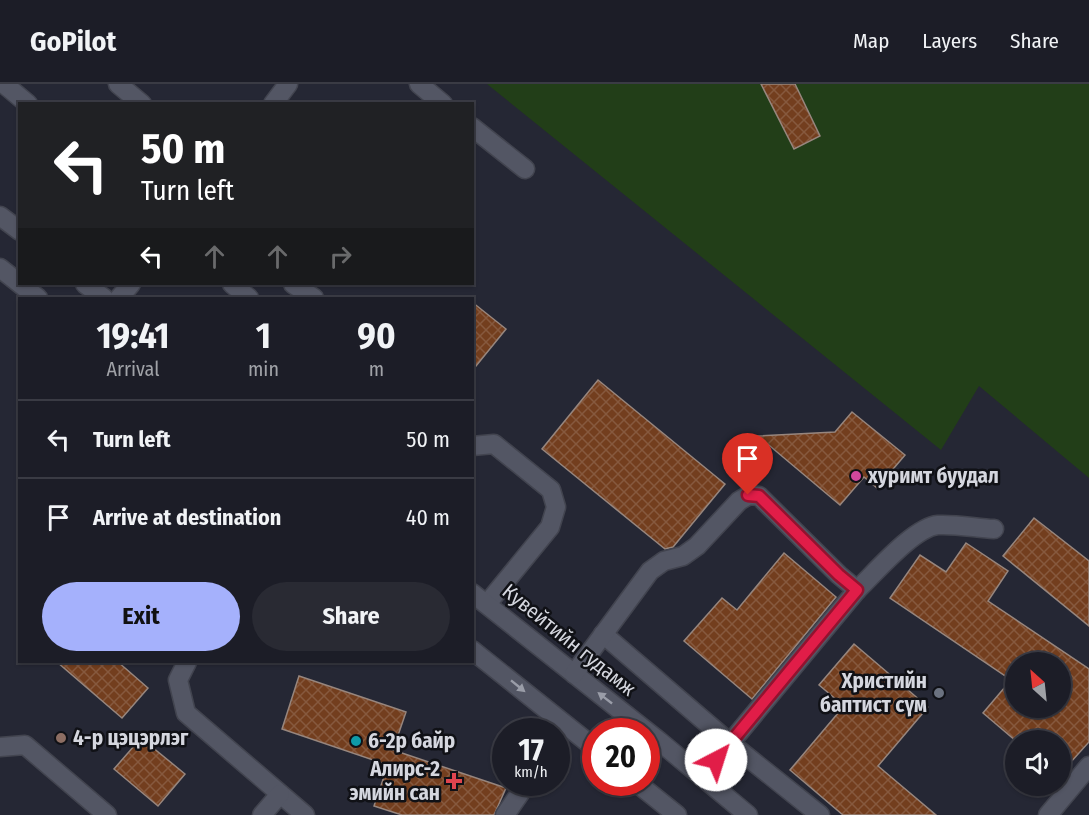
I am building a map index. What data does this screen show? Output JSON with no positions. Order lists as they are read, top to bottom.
{
  "streets": {
    "street": ["Кувейтийн гудамж"]
  },
  "places": {
    "other": [
      "хуримт буудал",
      "Христийн баптист сүм",
      "4-р цэцэрлэг",
      "6-2р байр"
    ],
    "health": ["Aлирс-2 эмийн сан"]
  },
  "north": "top left",
  "page": {
    "header": "GoPilot",
    "nav": ["Map", "Layers", "Share"],
    "turn": ["50 m", "Turn left"],
    "eta": [
      "19:41",
      "Arrival",
      "1",
      "min",
      "90",
      "m"
    ],
    "list": [
      {
        "name": "Turn left",
        "value": "50 m"
      },
      {
        "name": "Arrive at destination",
        "value": "40 m"
      }
    ],
    "buttons": ["Exit", "Share"],
    "speed": "17 km/h",
    "limit": "20"
  }
}
